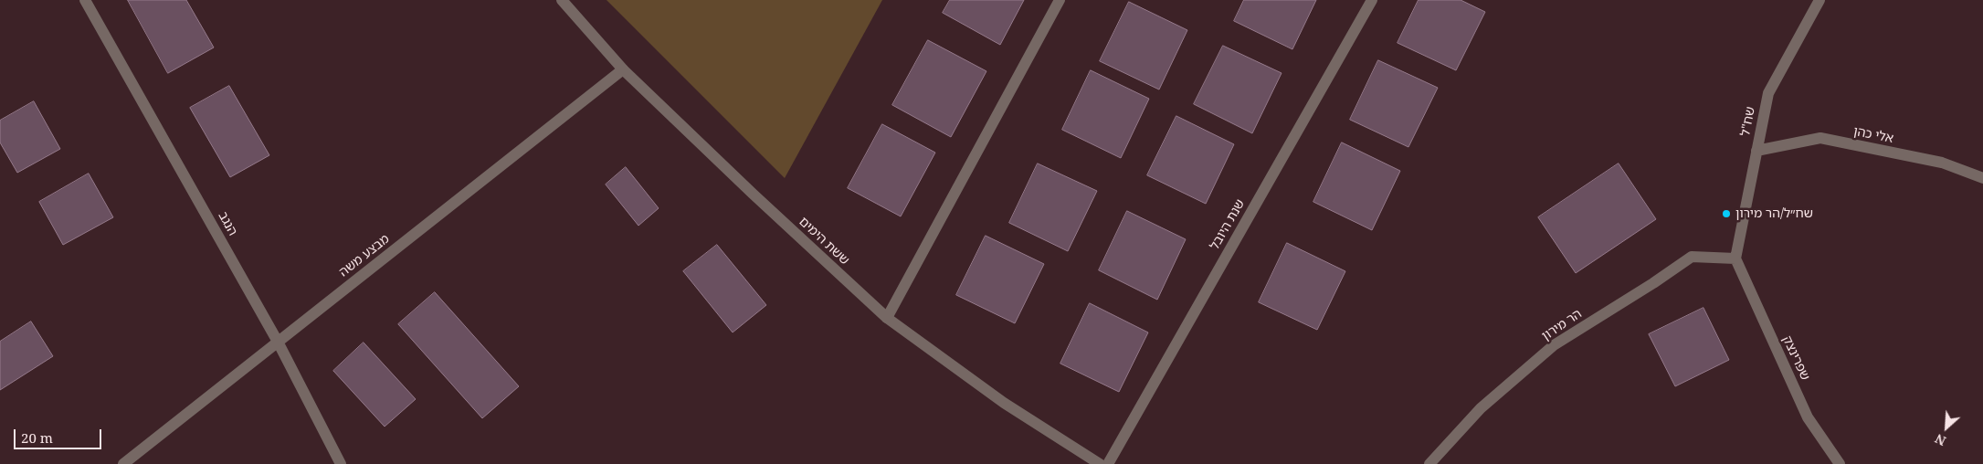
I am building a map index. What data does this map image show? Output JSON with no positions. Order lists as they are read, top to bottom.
{
  "streets": {
    "street": [
      "שח\"ל",
      "אלי כהן",
      "הנגב",
      "שנת היובל",
      "ששת הימים",
      "מבצע משה",
      "הר מירון",
      "שפרינצק"
    ]
  },
  "crossings": [
    ["שח\"ל", "אלי כהן"],
    ["שח\"ל", "הר מירון"],
    ["שח\"ל", "שפרינצק"],
    ["הנגב", "מבצע משה"],
    ["ששת הימים", "מבצע משה"],
    ["הר מירון", "שפרינצק"]
  ],
  "places": ["שח״ל/הר מירון"],
  "scale_bar": "20 m",
  "north": "bottom left"
}
